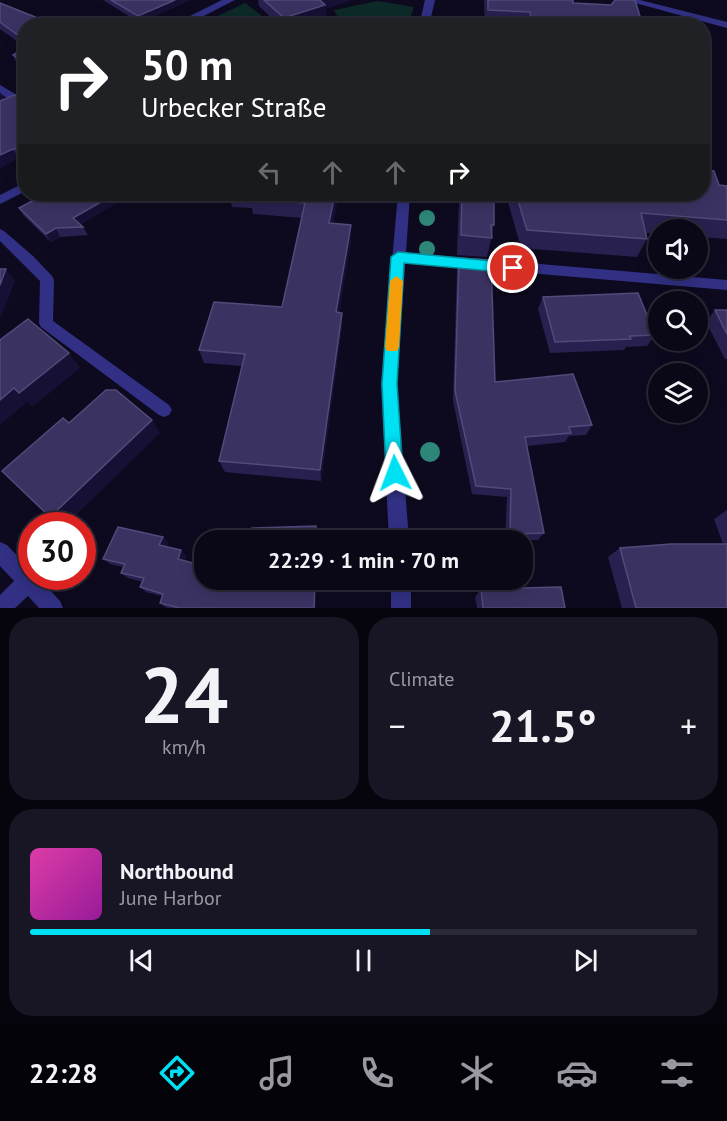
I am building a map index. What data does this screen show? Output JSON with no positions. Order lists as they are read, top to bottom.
{
  "page": {
    "turn": ["50 m", "Urbecker Straße"],
    "limit": "30",
    "trip": "22:29 · 1 min · 70 m",
    "tile": [
      ["24", "km/h"],
      "Climate"
    ],
    "heat": ["−", "21.5°", "+"],
    "song": ["Northbound", "June Harbor"],
    "tabs": "22:28"
  }
}
